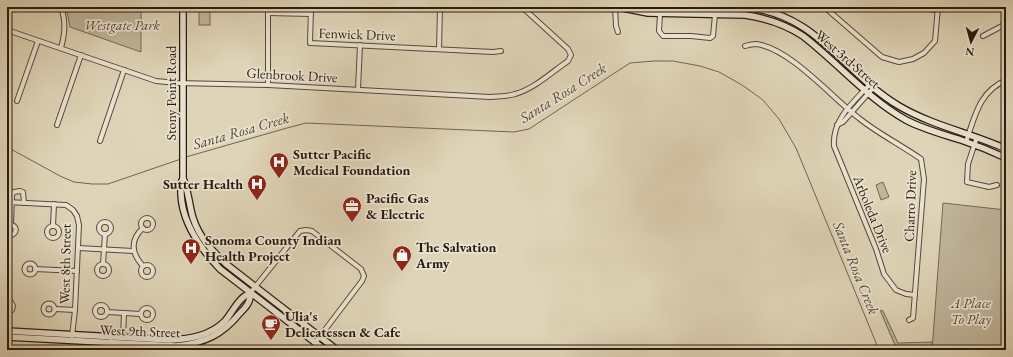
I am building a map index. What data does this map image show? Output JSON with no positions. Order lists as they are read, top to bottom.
{
  "streets": {
    "main road": ["West 3rd Street", "Stony Point Road", "West 9th Street"],
    "street": [
      "Fenwick Drive",
      "Glenbrook Drive",
      "Charro Drive",
      "Arboleda Drive",
      "West 8th Street"
    ]
  },
  "crossings": [
    ["West 3rd Street", "Arboleda Drive"],
    ["Glenbrook Drive", "Stony Point Road"],
    ["Stony Point Road", "West 9th Street"],
    ["Charro Drive", "Arboleda Drive"],
    ["West 8th Street", "West 9th Street"]
  ],
  "water": ["Santa Rosa Creek"],
  "parks": ["Westgate Park", "A Place To Play"],
  "places": {
    "hospital": ["Sutter Pacific Medical Foundation", "Sutter Health", "Sonoma County Indian Health Project"],
    "office": ["Pacific Gas & Electric"],
    "shop": ["The Salvation Army"],
    "cafe": ["Ulia's Delicatessen & Cafe"]
  },
  "north": "bottom"
}
